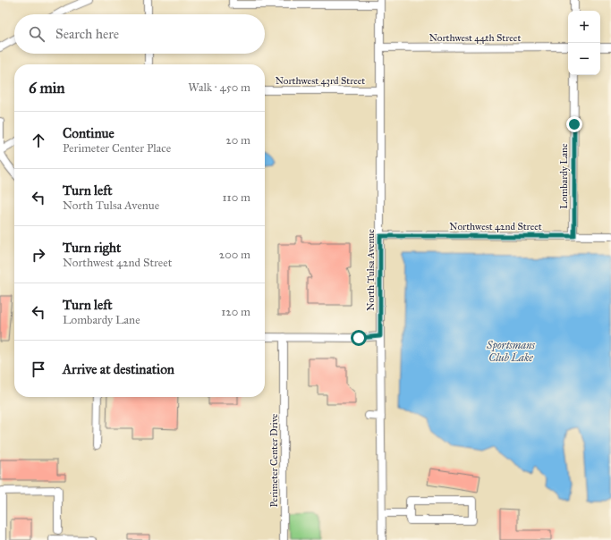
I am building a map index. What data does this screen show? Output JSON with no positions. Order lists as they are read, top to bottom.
{
  "streets": {
    "street": [
      "Northwest 44th Street",
      "Northwest 43rd Street",
      "Lombardy Lane",
      "Northwest 42nd Street",
      "North Tulsa Avenue",
      "Perimeter Center Drive"
    ]
  },
  "crossings": [
    ["Northwest 44th Street", "North Tulsa Avenue"],
    ["Northwest 43rd Street", "North Tulsa Avenue"],
    ["Lombardy Lane", "Northwest 42nd Street"],
    ["Northwest 42nd Street", "North Tulsa Avenue"]
  ],
  "water": ["Sportsmans Club Lake"],
  "page": {
    "map_buttons": ["+", "−"],
    "search": "Search here",
    "heading": ["6 min", "Walk · 450 m"],
    "list": [
      ["Continue", "Perimeter Center Place", "20 m"],
      ["Turn left", "North Tulsa Avenue", "110 m"],
      ["Turn right", "Northwest 42nd Street", "200 m"],
      ["Turn left", "Lombardy Lane", "120 m"],
      "Arrive at destination"
    ]
  }
}
